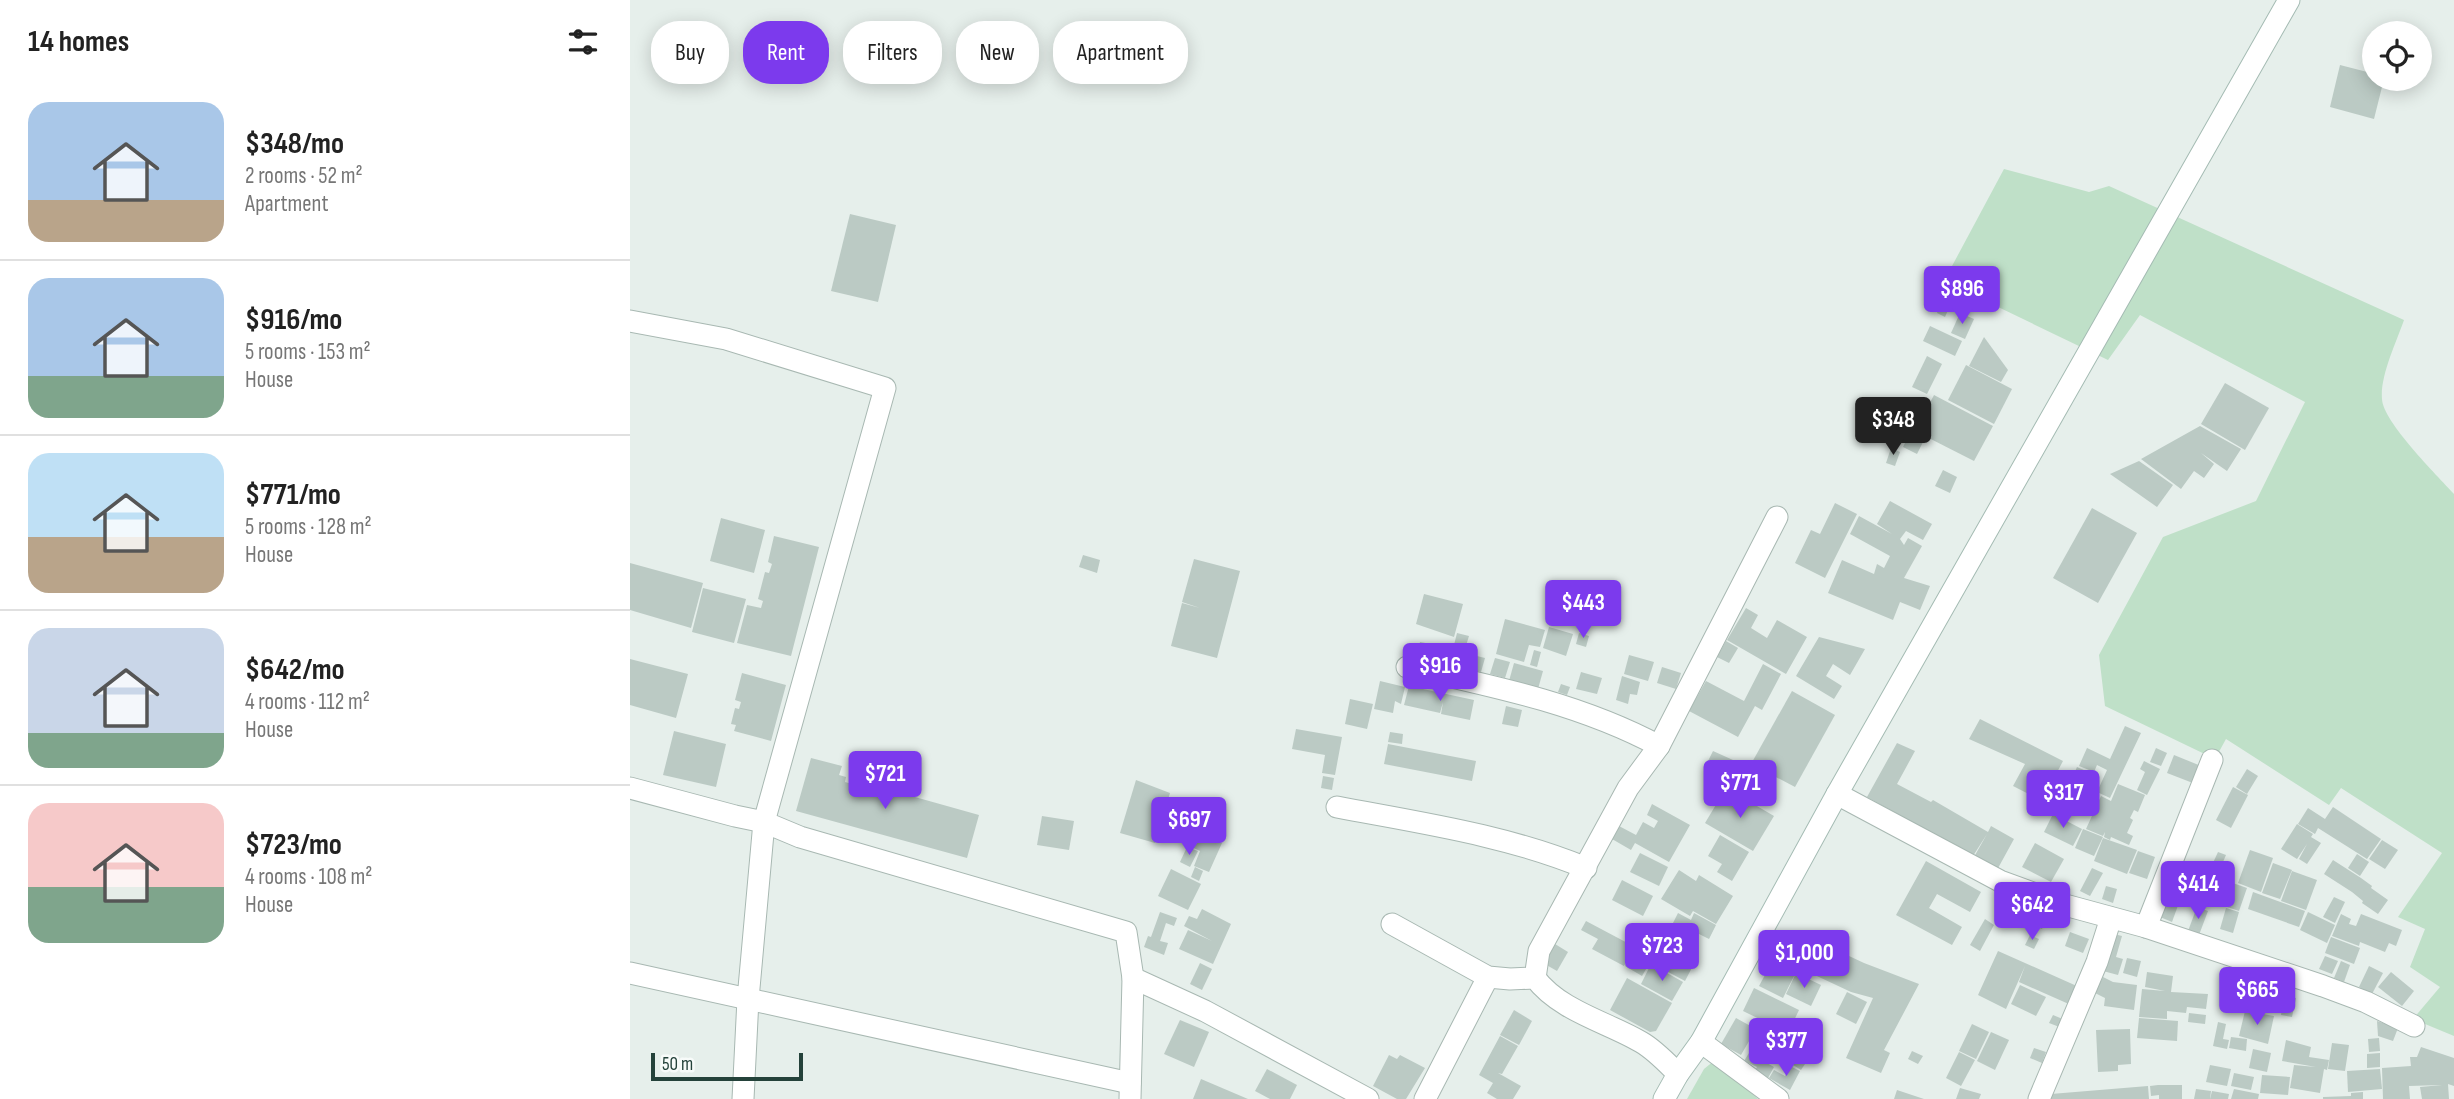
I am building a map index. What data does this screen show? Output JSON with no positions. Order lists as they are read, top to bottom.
{
  "scale_bar": "50 m",
  "page": {
    "heading": "14 homes",
    "chip": [
      "Buy",
      "Rent",
      "Filters",
      "New",
      "Apartment"
    ],
    "list": [
      {
        "name": "$348/mo",
        "note": "2 rooms · 52 m² · Apartment"
      },
      {
        "name": "$916/mo",
        "note": "5 rooms · 153 m² · House"
      },
      {
        "name": "$771/mo",
        "note": "5 rooms · 128 m² · House"
      },
      {
        "name": "$642/mo",
        "note": "4 rooms · 112 m² · House"
      },
      {
        "name": "$723/mo",
        "note": "4 rooms · 108 m² · House"
      }
    ],
    "price": [
      "$896",
      "$348",
      "$443",
      "$916",
      "$721",
      "$771",
      "$317",
      "$697",
      "$414",
      "$642",
      "$723",
      "$1,000",
      "$665",
      "$377"
    ],
    "scale": "50 m"
  }
}
